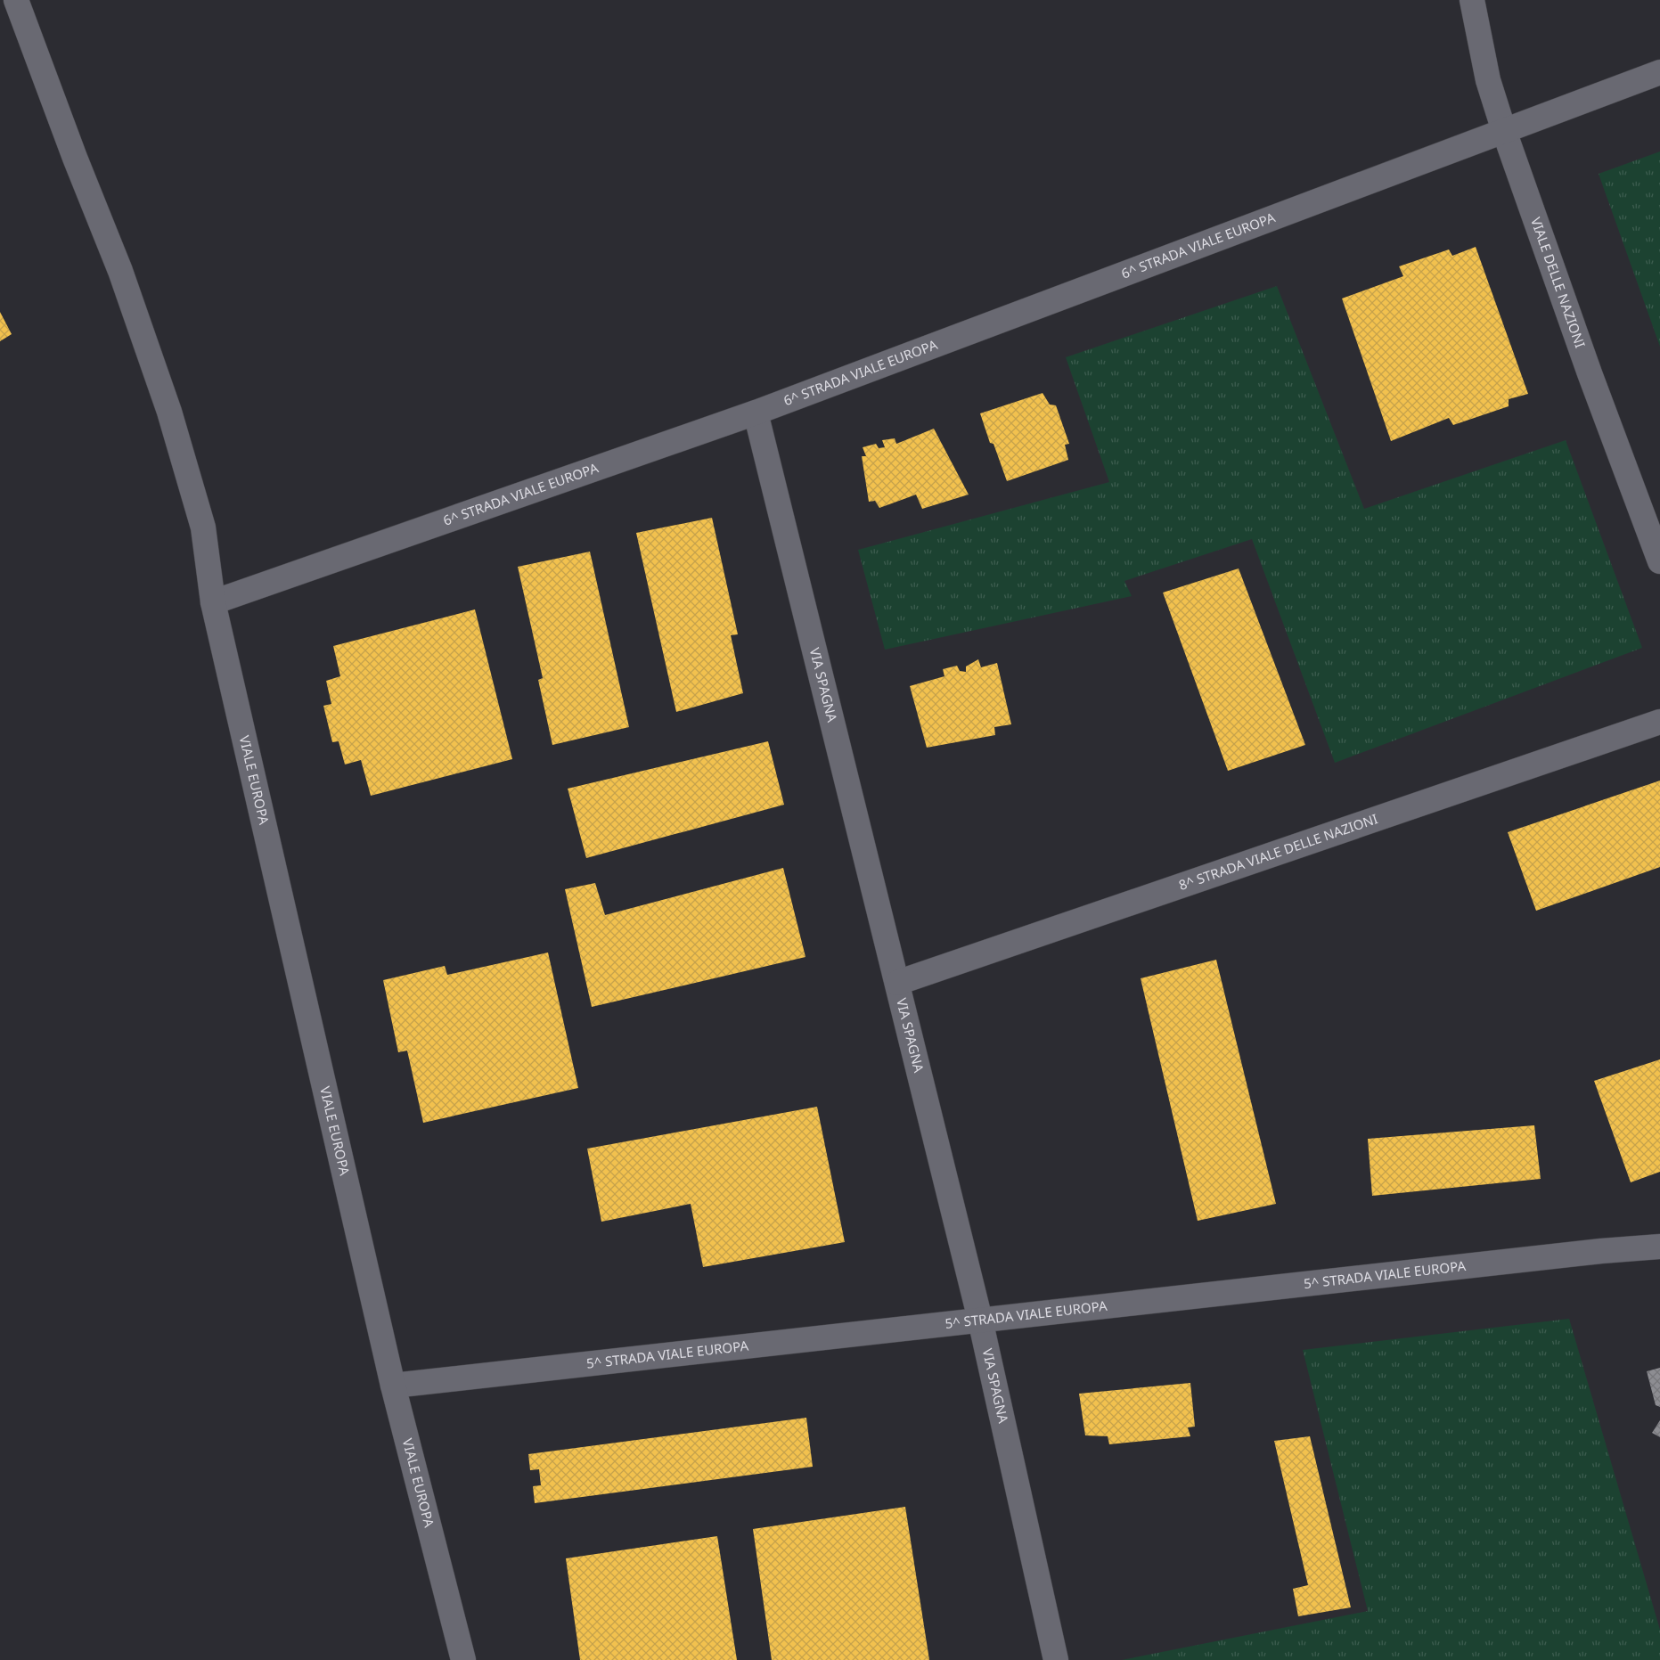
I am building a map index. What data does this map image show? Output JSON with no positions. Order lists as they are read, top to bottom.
{
  "streets": {
    "street": [
      "6^ STRADA VIALE EUROPA",
      "VIALE DELLE NAZIONI",
      "VIA SPAGNA",
      "VIALE EUROPA",
      "8^ STRADA VIALE DELLE NAZIONI",
      "5^ STRADA VIALE EUROPA"
    ]
  },
  "crossings": [
    ["6^ STRADA VIALE EUROPA", "VIALE DELLE NAZIONI"],
    ["6^ STRADA VIALE EUROPA", "VIA SPAGNA"],
    ["6^ STRADA VIALE EUROPA", "VIALE EUROPA"],
    ["VIA SPAGNA", "8^ STRADA VIALE DELLE NAZIONI"],
    ["VIA SPAGNA", "5^ STRADA VIALE EUROPA"],
    ["VIALE EUROPA", "5^ STRADA VIALE EUROPA"]
  ]
}
